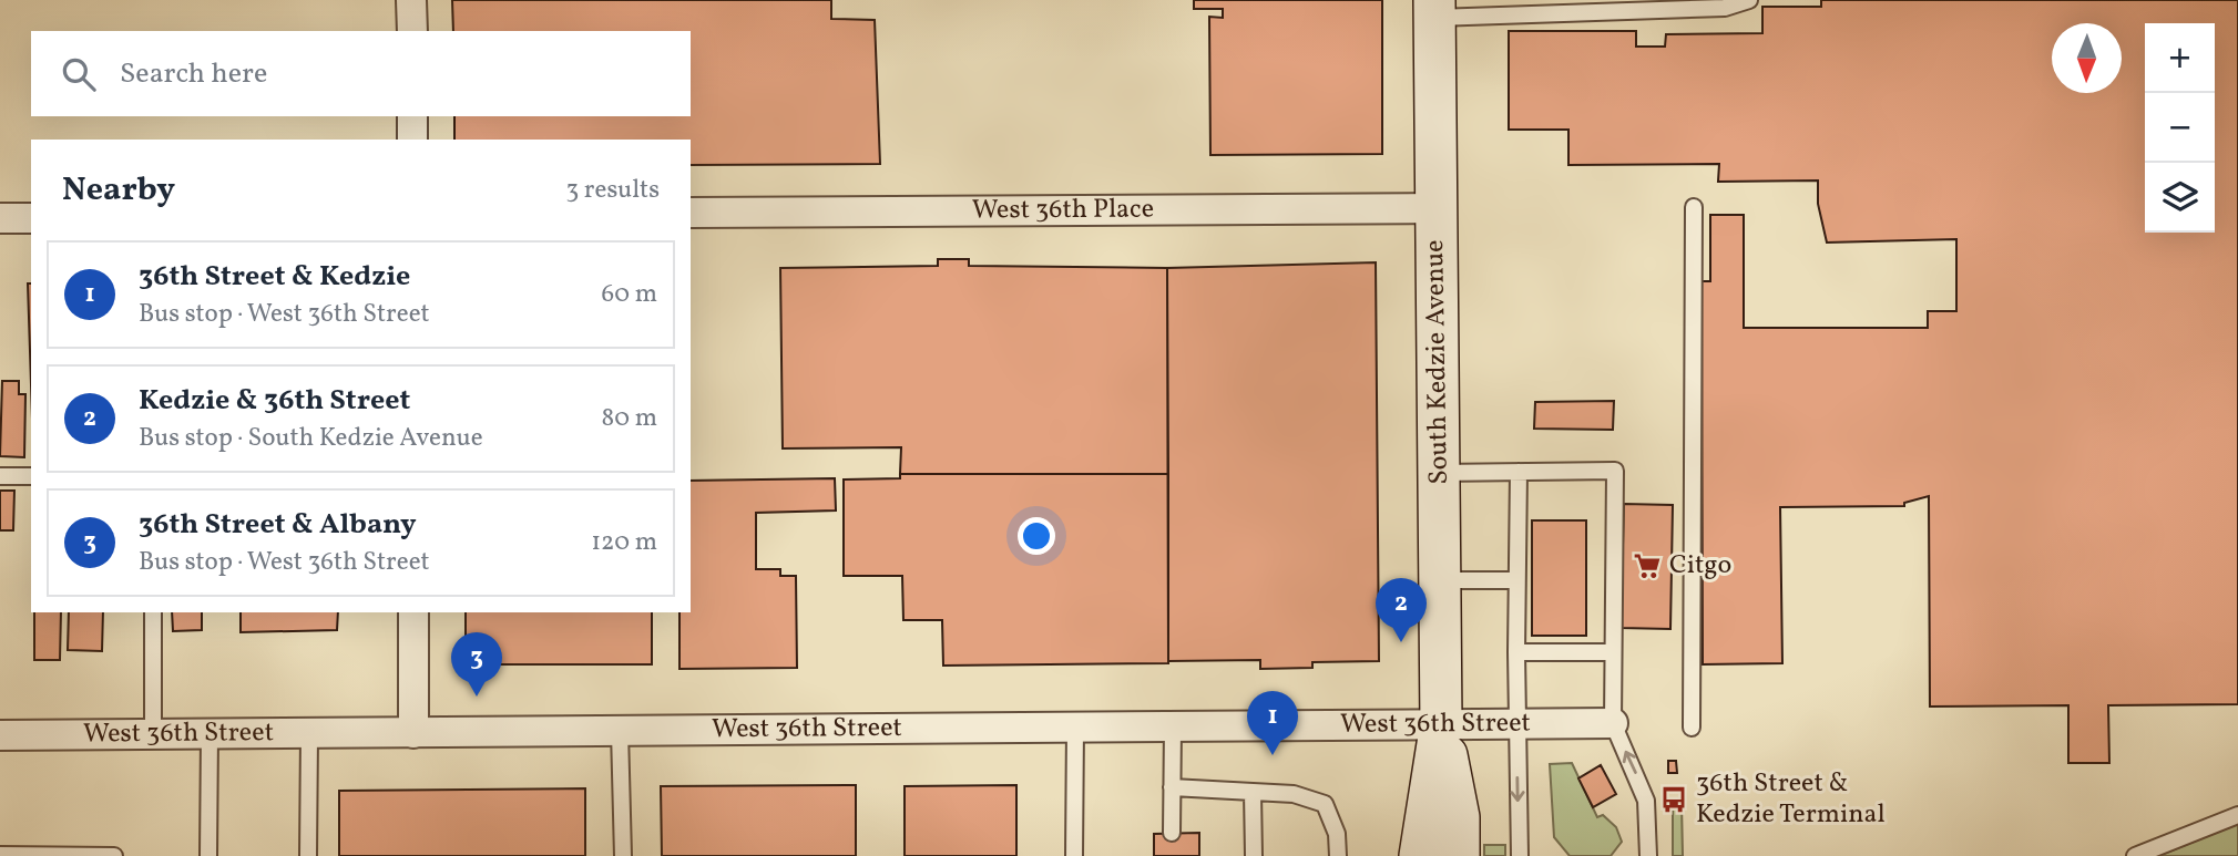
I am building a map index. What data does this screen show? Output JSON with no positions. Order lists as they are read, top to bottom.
{
  "streets": {
    "main road": ["South Kedzie Avenue"],
    "street": ["West 36th Place", "West 36th Street"]
  },
  "crossings": [
    ["West 36th Place", "South Kedzie Avenue"],
    ["South Kedzie Avenue", "West 36th Street"]
  ],
  "places": {
    "supermarket": ["Citgo"],
    "bus stop": ["36th Street & Kedzie Terminal"]
  },
  "north": "bottom",
  "page": {
    "map_buttons": ["+", "−"],
    "search": "Search here",
    "heading": ["Nearby", "3 results"],
    "list": [
      {
        "mark": "1",
        "name": "36th Street & Kedzie",
        "note": "Bus stop · West 36th Street",
        "value": "60 m"
      },
      {
        "mark": "2",
        "name": "Kedzie & 36th Street",
        "note": "Bus stop · South Kedzie Avenue",
        "value": "80 m"
      },
      {
        "mark": "3",
        "name": "36th Street & Albany",
        "note": "Bus stop · West 36th Street",
        "value": "120 m"
      }
    ],
    "pins": ["2", "3", "1"]
  }
}
